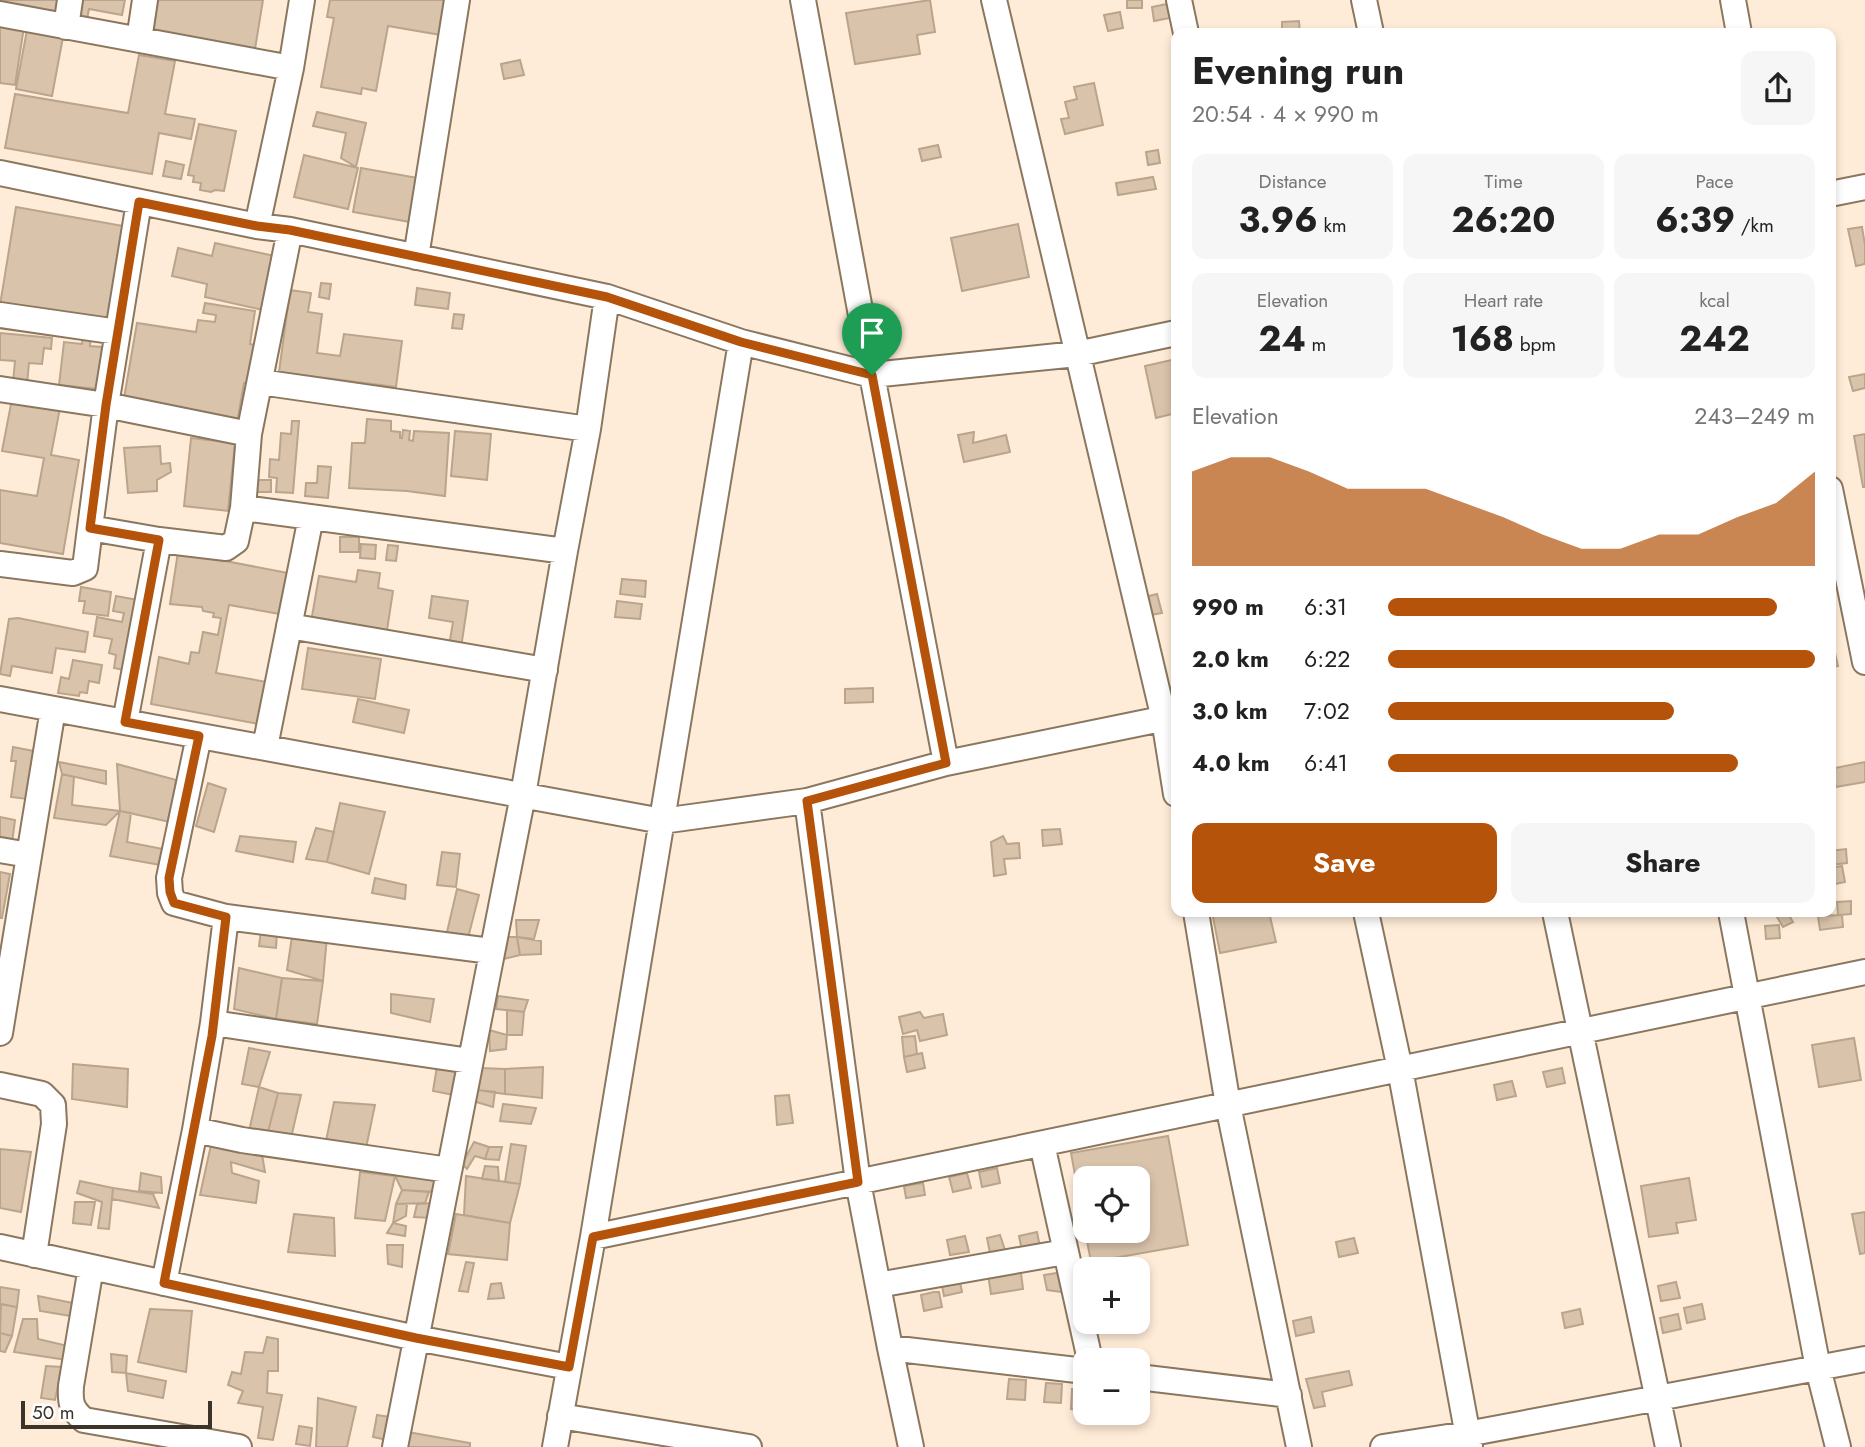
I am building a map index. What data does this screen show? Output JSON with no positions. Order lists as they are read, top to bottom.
{
  "scale_bar": "50 m",
  "page": {
    "heading": ["Evening run", "20:54 · 4 × 990 m"],
    "stats": [
      ["Distance", "3.96 km"],
      ["Time", "26:20"],
      ["Pace", "6:39 /km"],
      ["Elevation", "24 m"],
      ["Heart rate", "168 bpm"],
      ["kcal", "242"]
    ],
    "chart": ["Elevation", "243–249 m"],
    "list": [
      {
        "name": "990 m",
        "note": "6:31"
      },
      {
        "name": "2.0 km",
        "note": "6:22"
      },
      {
        "name": "3.0 km",
        "note": "7:02"
      },
      {
        "name": "4.0 km",
        "note": "6:41"
      }
    ],
    "buttons": ["Save", "Share"],
    "map_buttons": ["+", "−"],
    "scale": "50 m"
  }
}
